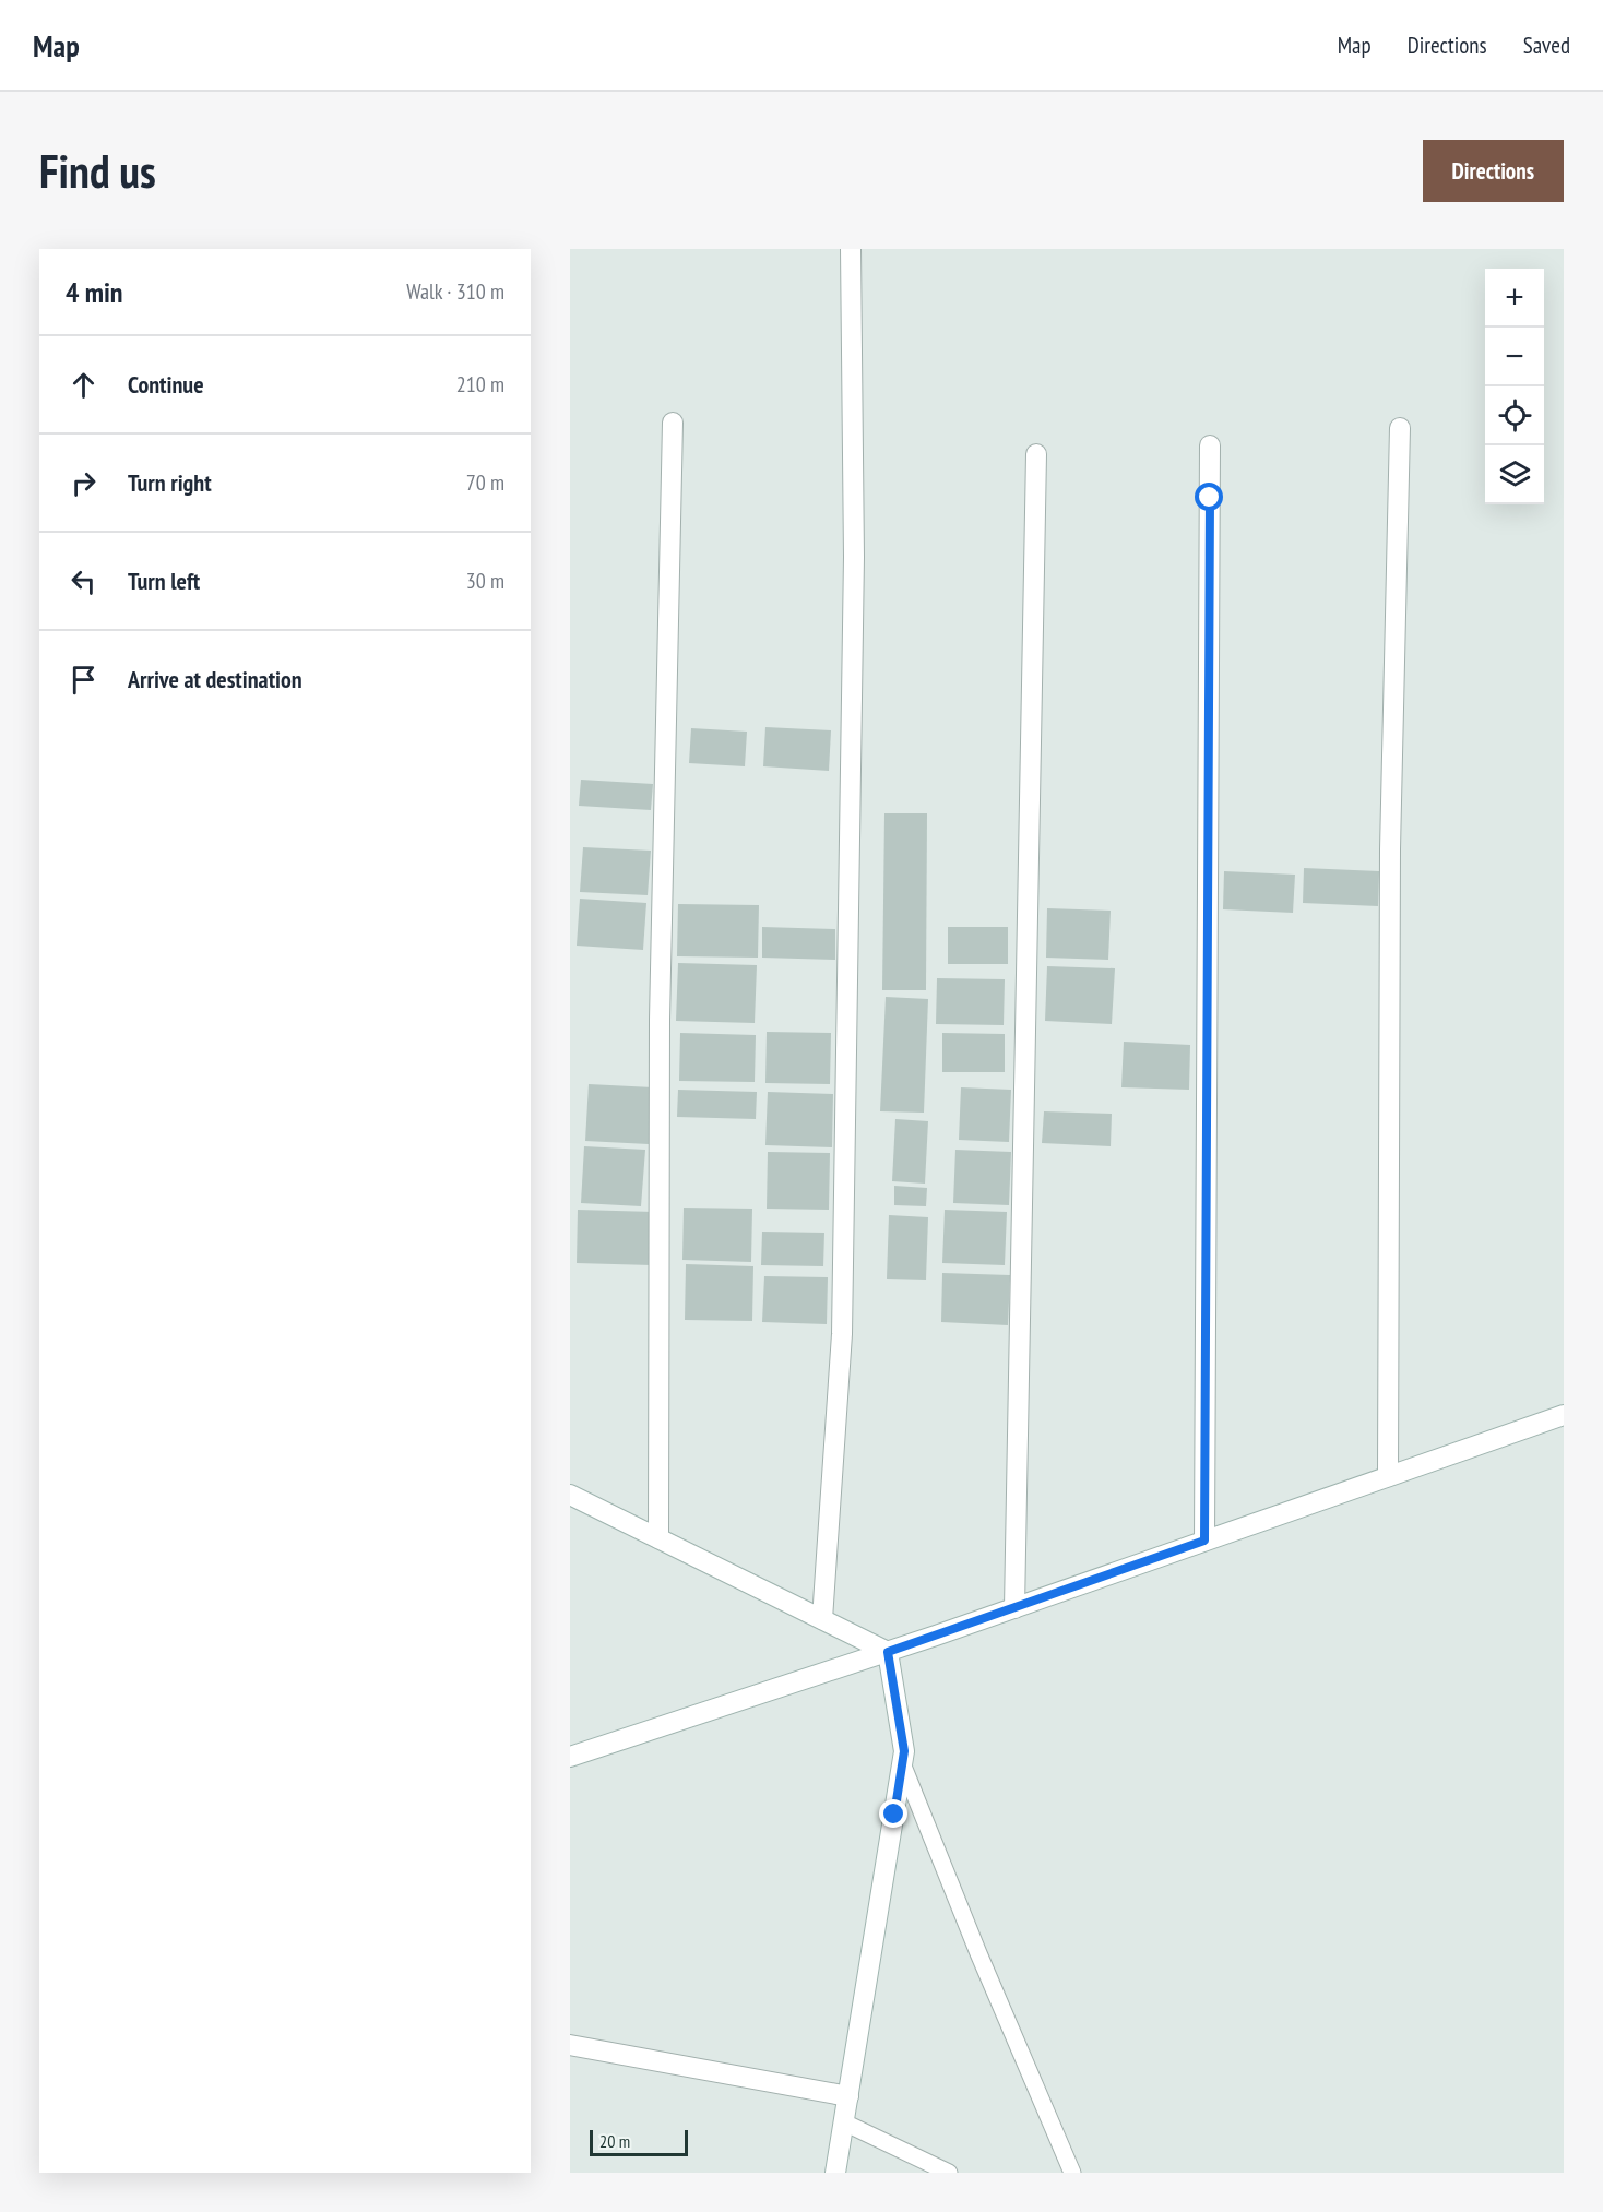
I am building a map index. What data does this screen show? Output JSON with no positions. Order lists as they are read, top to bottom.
{
  "scale_bar": "20 m",
  "page": {
    "header": "Map",
    "nav": ["Map", "Directions", "Saved"],
    "buttons": "Directions",
    "title": "Find us",
    "heading": ["4 min", "Walk · 310 m"],
    "map_buttons": ["+", "−"],
    "list": [
      ["Continue", "210 m"],
      ["Turn right", "70 m"],
      ["Turn left", "30 m"],
      "Arrive at destination"
    ],
    "scale": "20 m"
  }
}
